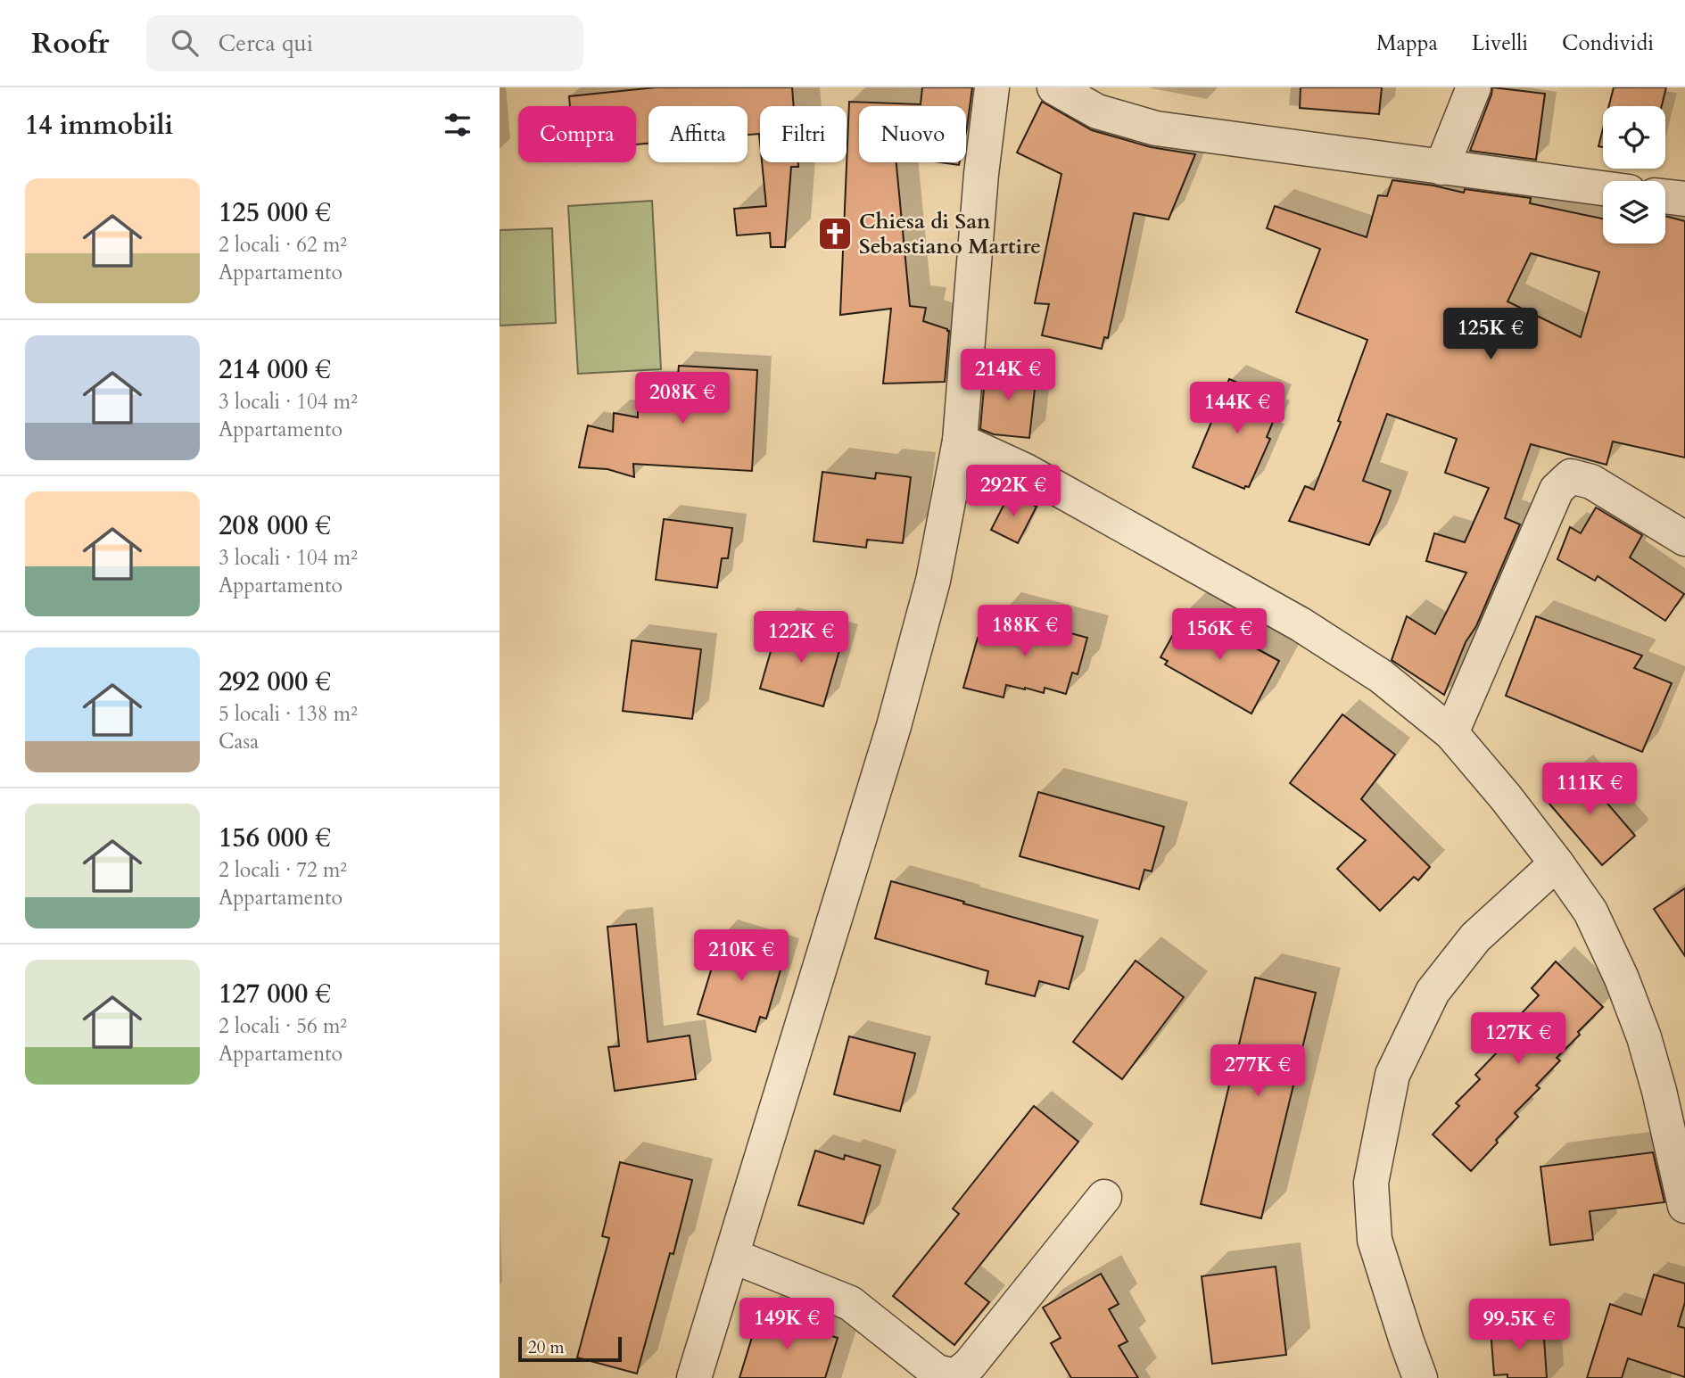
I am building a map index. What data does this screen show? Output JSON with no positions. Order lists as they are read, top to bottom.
{
  "places": {
    "church": ["Chiesa di San Sebastiano Martire"]
  },
  "scale_bar": "20 m",
  "page": {
    "header": "Roofr",
    "search": "Cerca qui",
    "nav": ["Mappa", "Livelli", "Condividi"],
    "heading": "14 immobili",
    "chip": [
      "Compra",
      "Affitta",
      "Filtri",
      "Nuovo"
    ],
    "list": [
      {
        "name": "125 000 €",
        "note": "2 locali · 62 m² · Appartamento"
      },
      {
        "name": "214 000 €",
        "note": "3 locali · 104 m² · Appartamento"
      },
      {
        "name": "208 000 €",
        "note": "3 locali · 104 m² · Appartamento"
      },
      {
        "name": "292 000 €",
        "note": "5 locali · 138 m² · Casa"
      },
      {
        "name": "156 000 €",
        "note": "2 locali · 72 m² · Appartamento"
      },
      {
        "name": "127 000 €",
        "note": "2 locali · 56 m² · Appartamento"
      }
    ],
    "price": [
      "125K €",
      "214K €",
      "208K €",
      "144K €",
      "292K €",
      "188K €",
      "156K €",
      "122K €",
      "111K €",
      "210K €",
      "127K €",
      "277K €",
      "149K €",
      "99.5K €"
    ],
    "scale": "20 m"
  }
}
